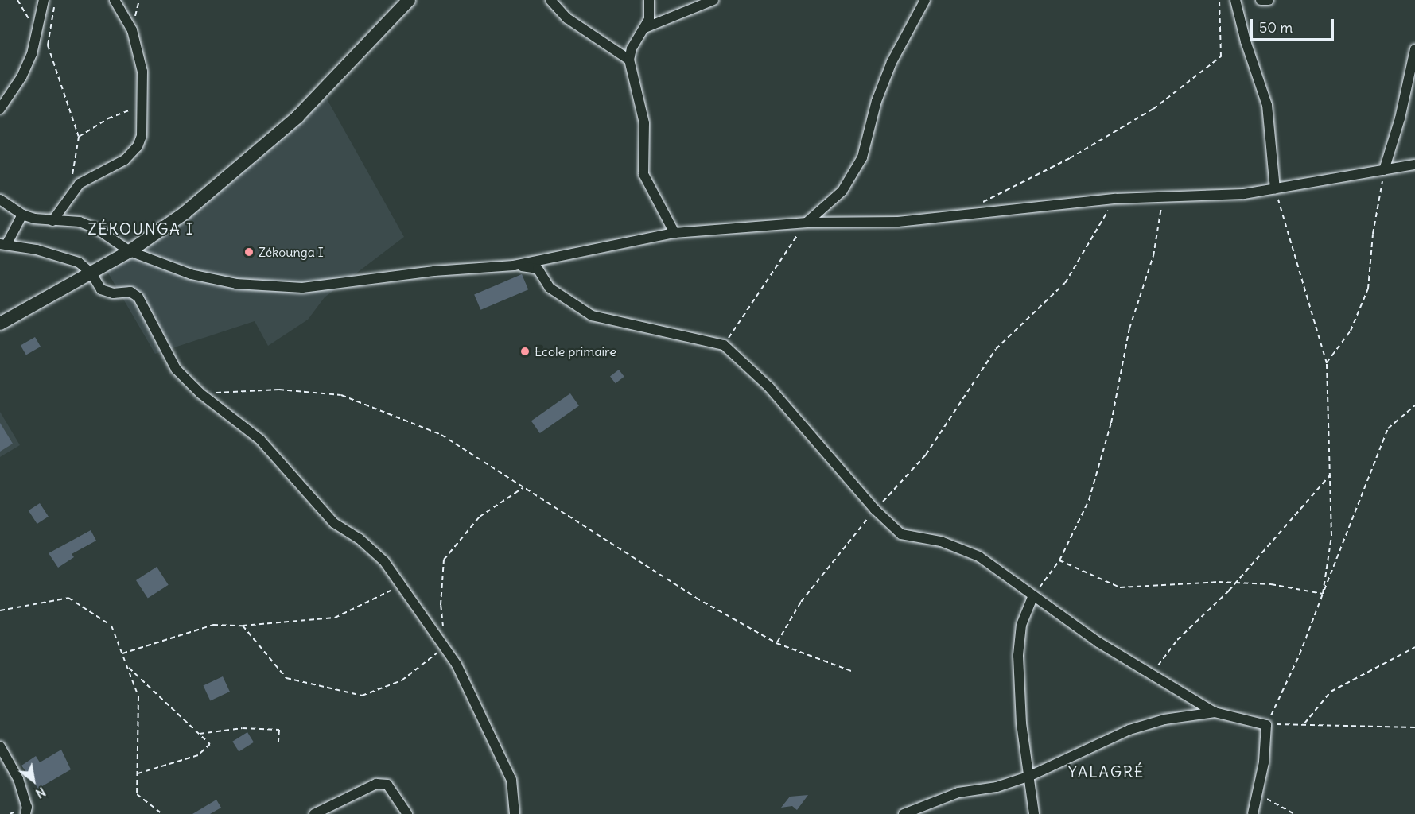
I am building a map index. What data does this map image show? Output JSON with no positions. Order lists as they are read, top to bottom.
{
  "districts": ["ZÉKOUNGA I", "YALAGRÉ"],
  "places": ["Zékounga I", "Ecole primaire"],
  "scale_bar": "50 m",
  "north": "bottom right"
}
